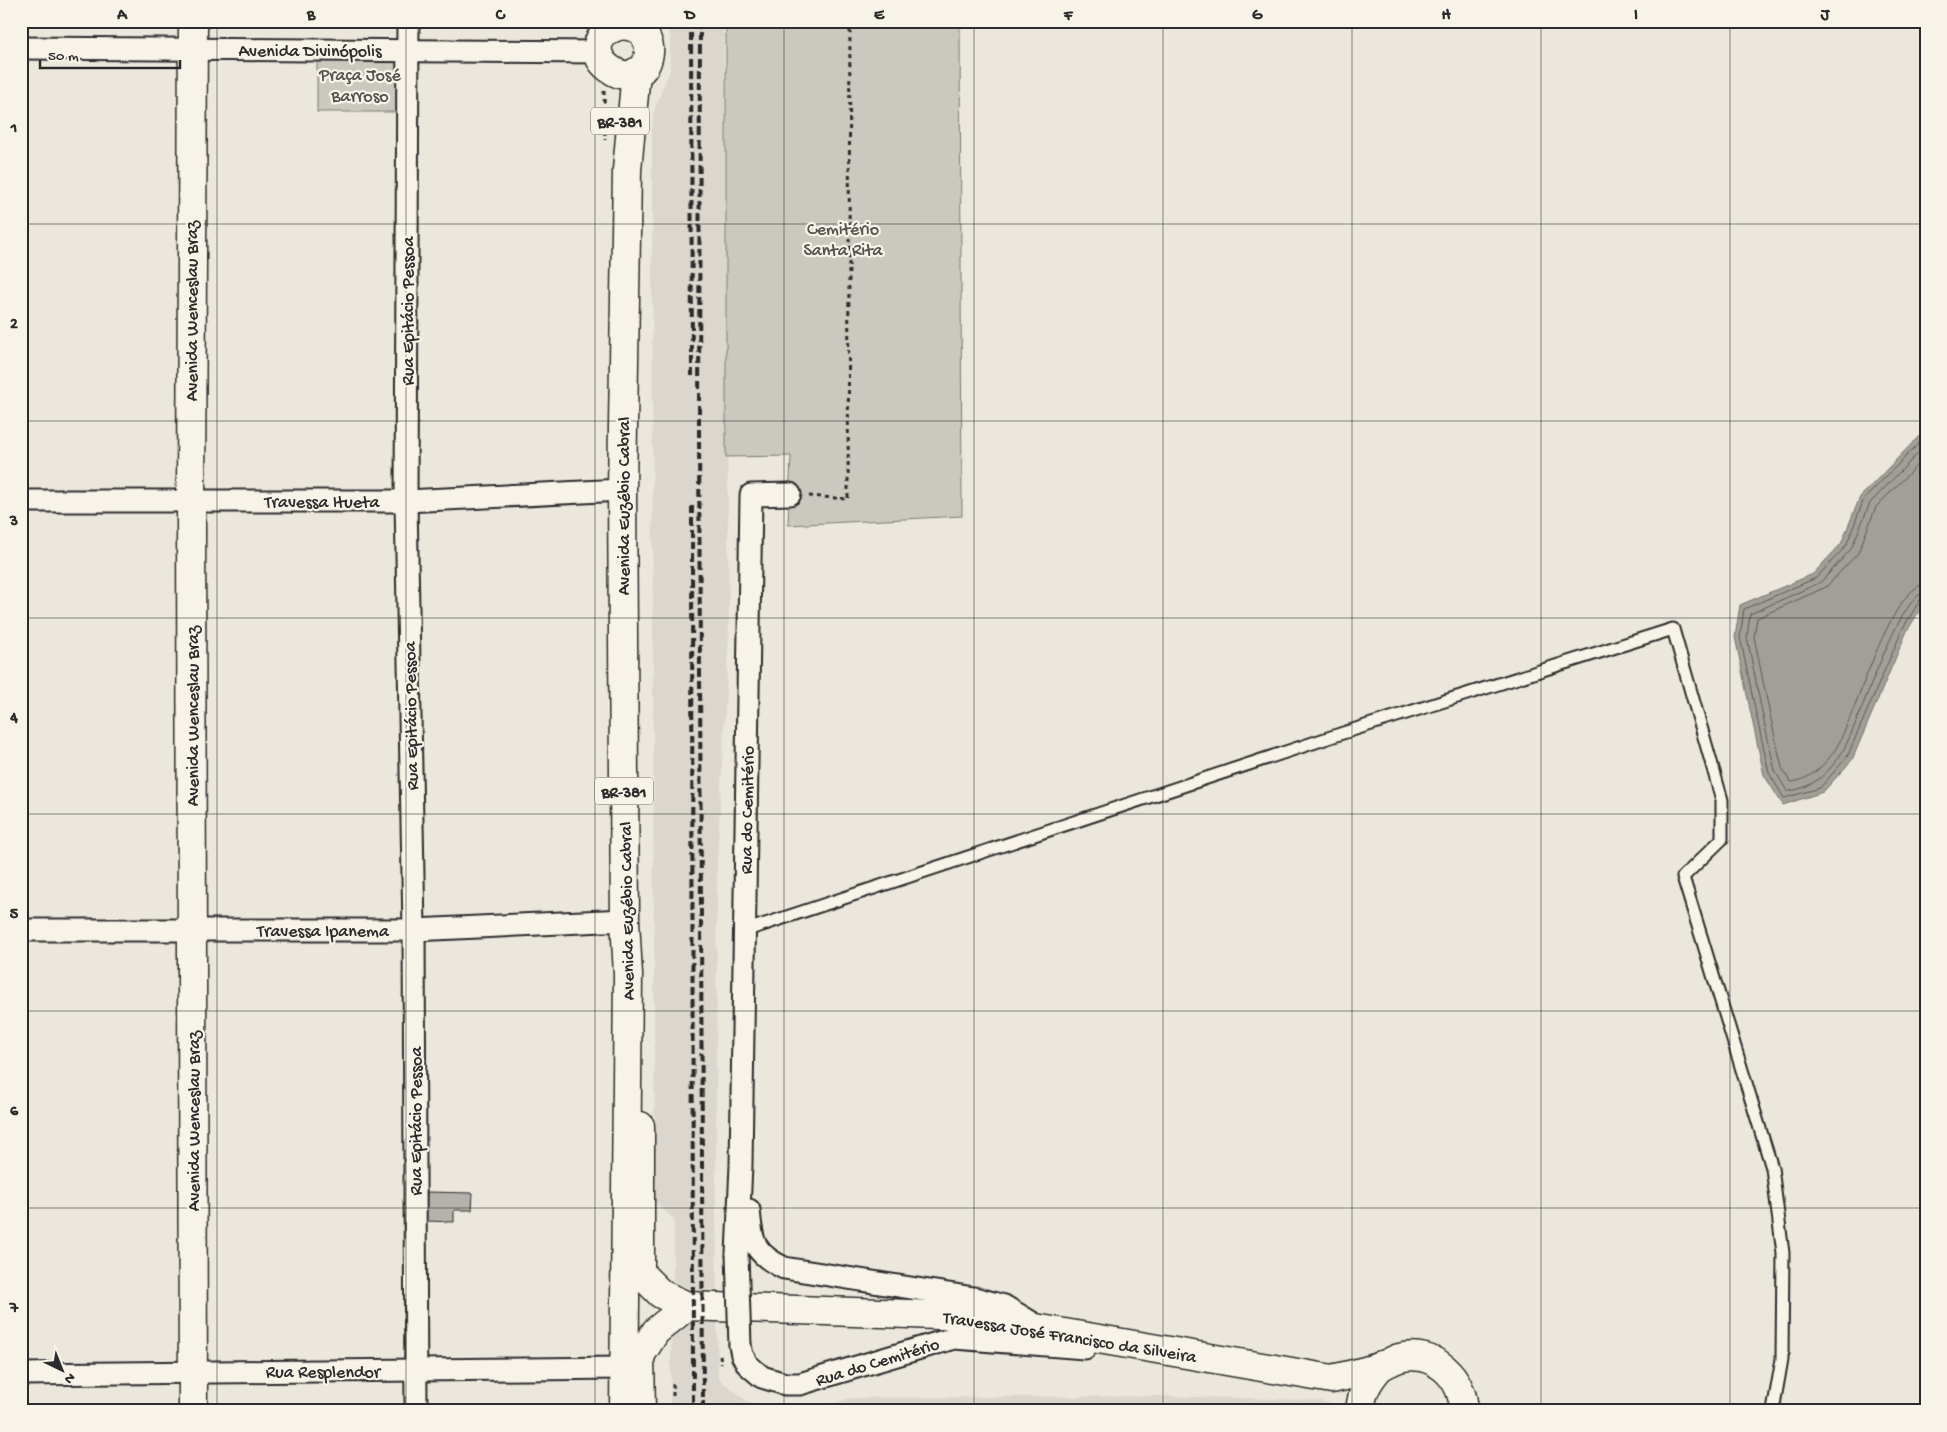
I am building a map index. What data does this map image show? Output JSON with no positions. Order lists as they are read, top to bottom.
{
  "streets": {
    "street": [
      "Avenida Divinópolis",
      "BR-381",
      "Avenida Wenceslau Braz",
      "Rua Epitácio Pessoa",
      "Travessa Itueta",
      "Avenida Euzébio Cabral",
      "Rua do Cemitério",
      "Travessa Ipanema",
      "Travessa José Francisco da Silveira",
      "Rua Resplendor"
    ]
  },
  "crossings": [
    ["Avenida Divinópolis", "Avenida Wenceslau Braz"],
    ["Avenida Divinópolis", "Rua Epitácio Pessoa"],
    ["Avenida Divinópolis", "Avenida Euzébio Cabral"],
    ["Avenida Wenceslau Braz", "Travessa Itueta"],
    ["Avenida Wenceslau Braz", "Travessa Ipanema"],
    ["Avenida Wenceslau Braz", "Rua Resplendor"],
    ["Rua Epitácio Pessoa", "Travessa Itueta"],
    ["Rua Epitácio Pessoa", "Travessa Ipanema"],
    ["Rua Epitácio Pessoa", "Rua Resplendor"],
    ["Travessa Itueta", "Avenida Euzébio Cabral"],
    ["Avenida Euzébio Cabral", "Travessa Ipanema"],
    ["Avenida Euzébio Cabral", "Travessa José Francisco da Silveira"],
    ["Avenida Euzébio Cabral", "Rua Resplendor"],
    ["Rua do Cemitério", "Travessa José Francisco da Silveira"]
  ],
  "parks": ["Praça José Barroso", "Cemitério Santa Rita"],
  "scale_bar": "50 m",
  "north": "bottom right",
  "grid": {
    "columns": [
      "A",
      "B",
      "C",
      "D",
      "E",
      "F",
      "G",
      "H",
      "I",
      "J"
    ],
    "rows": [
      "1",
      "2",
      "3",
      "4",
      "5",
      "6",
      "7"
    ]
  }
}
